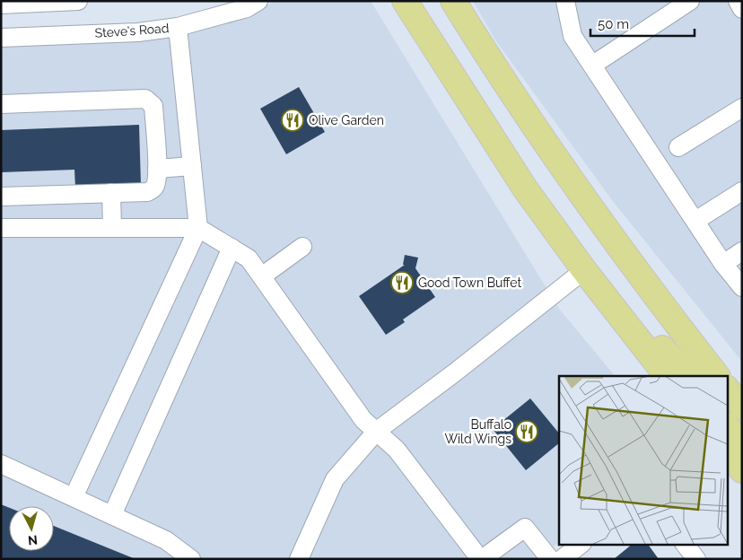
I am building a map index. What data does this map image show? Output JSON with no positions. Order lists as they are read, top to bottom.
{
  "streets": {
    "street": ["Steve's Road"]
  },
  "places": {
    "restaurant": ["Olive Garden", "Good Town Buffet", "Buffalo Wild Wings"]
  },
  "scale_bar": "50 m",
  "north": "bottom"
}
